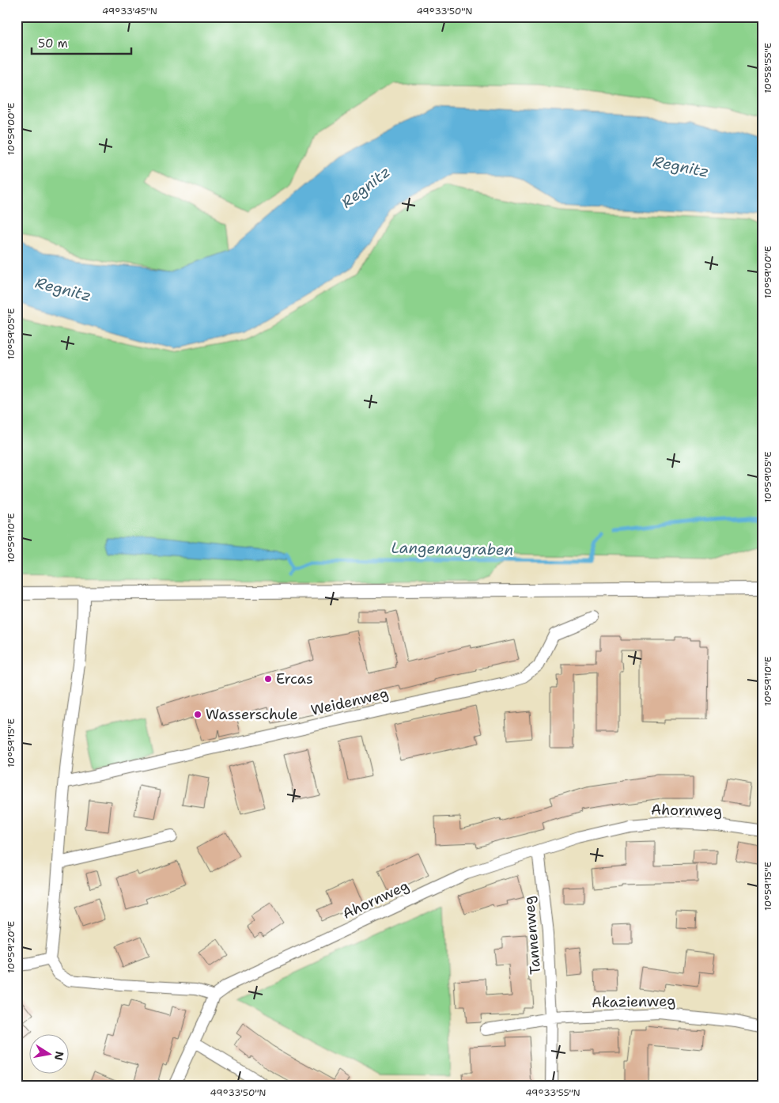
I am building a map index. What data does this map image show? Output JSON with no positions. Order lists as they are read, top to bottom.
{
  "streets": {
    "street": [
      "Weidenweg",
      "Ahornweg",
      "Tannenweg",
      "Akazienweg"
    ]
  },
  "crossings": [
    ["Ahornweg", "Tannenweg"],
    ["Tannenweg", "Akazienweg"]
  ],
  "water": ["Regnitz", "Langenaugraben"],
  "places": ["Ercas", "Wasserschule"],
  "scale_bar": "50 m",
  "north": "right",
  "coordinates": [
    "49°33'45\"N",
    "49°33'50\"N",
    "10°58'55\"E",
    "10°59'00\"E",
    "10°59'05\"E",
    "10°59'10\"E",
    "10°59'15\"E",
    "10°59'20\"E",
    "49°33'55\"N"
  ]
}
